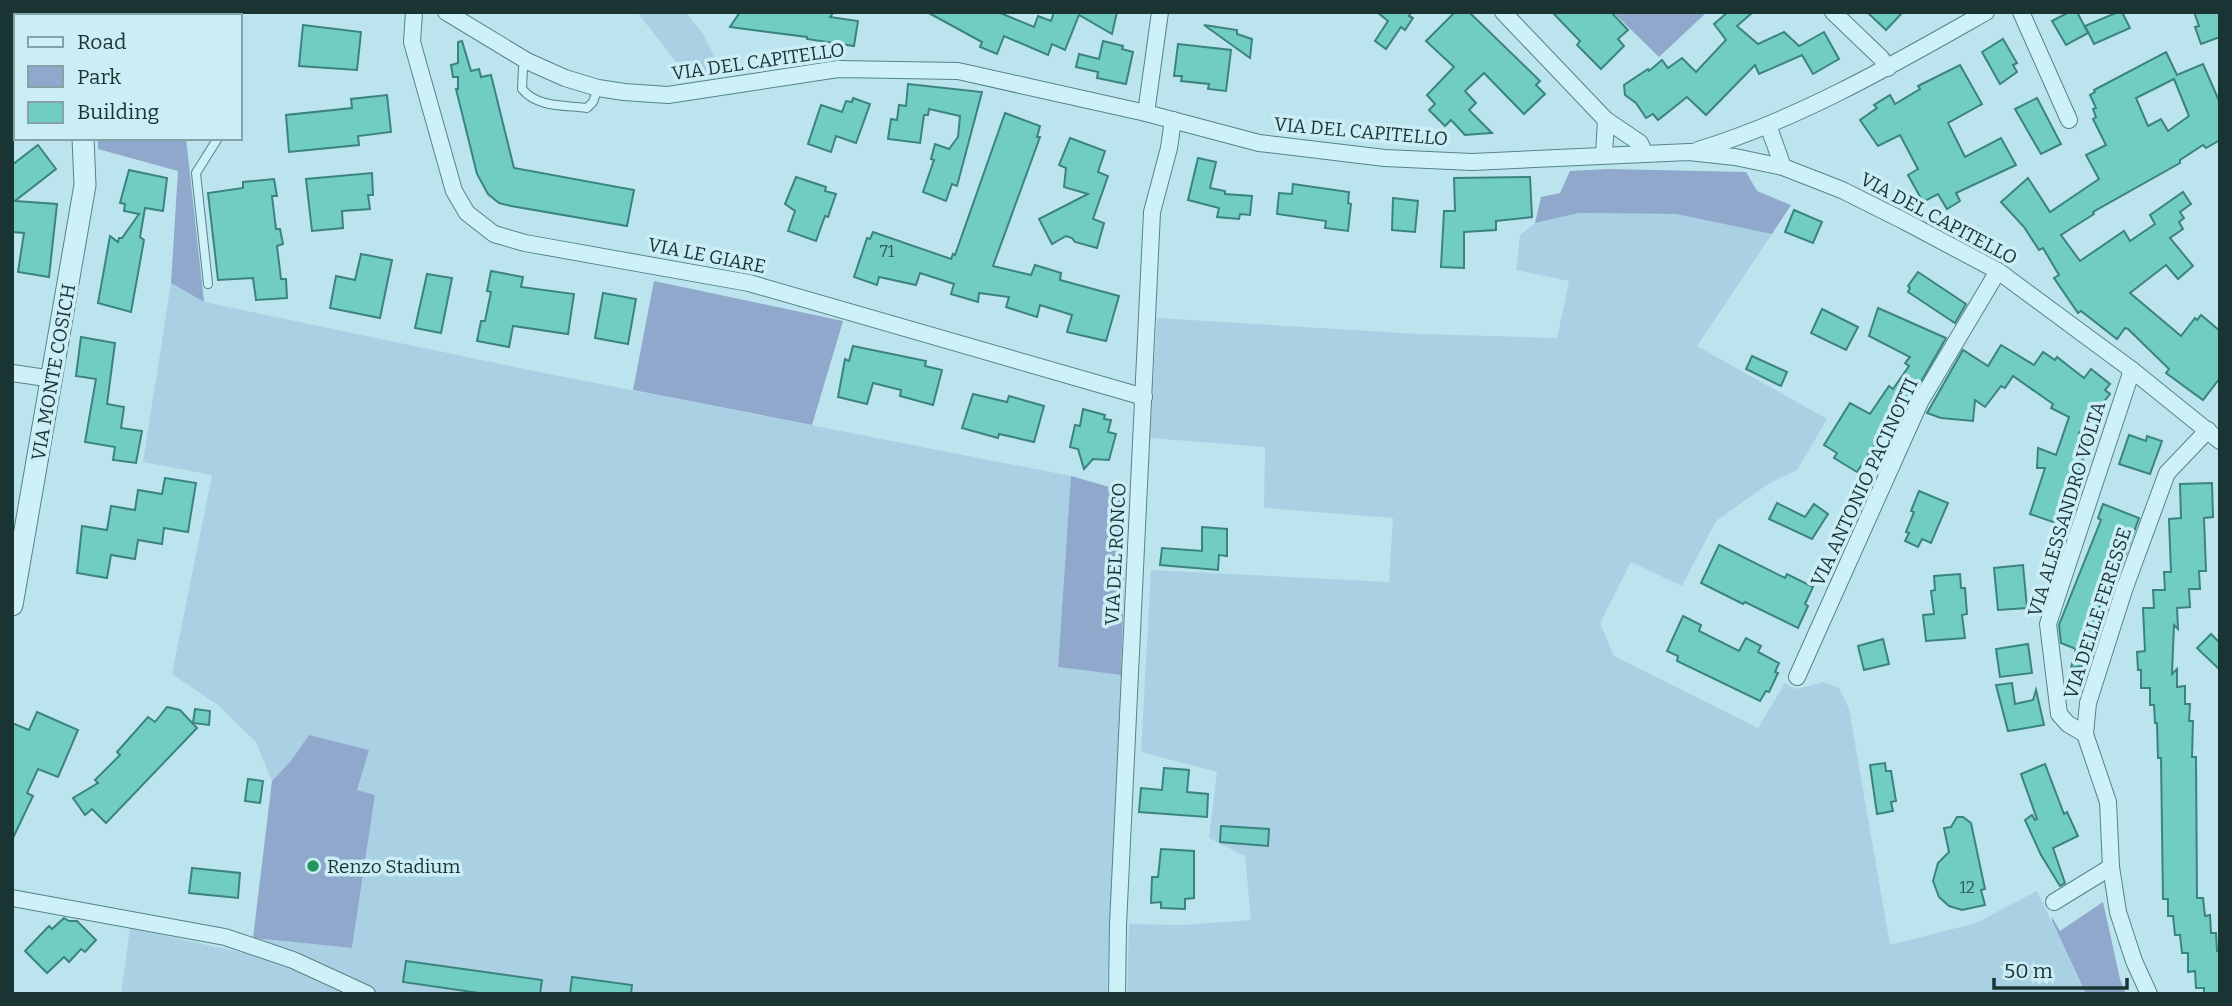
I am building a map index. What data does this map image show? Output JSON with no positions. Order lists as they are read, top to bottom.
{
  "streets": {
    "street": [
      "VIA DEL CAPITELLO",
      "VIA LE GIARE",
      "VIA MONTE COSICH",
      "VIA ANTONIO PACINOTTI",
      "VIA ALESSANDRO VOLTA",
      "VIA DEL RONCO",
      "VIA DELLE FERESSE"
    ]
  },
  "crossings": [
    ["VIA DEL CAPITELLO", "VIA ANTONIO PACINOTTI"],
    ["VIA DEL CAPITELLO", "VIA ALESSANDRO VOLTA"],
    ["VIA DEL CAPITELLO", "VIA DEL RONCO"],
    ["VIA DEL CAPITELLO", "VIA DELLE FERESSE"],
    ["VIA LE GIARE", "VIA DEL RONCO"],
    ["VIA ALESSANDRO VOLTA", "VIA DELLE FERESSE"]
  ],
  "places": ["Renzo Stadium"],
  "house_numbers": ["71", "12"],
  "legend": ["Road", "Park", "Building"],
  "scale_bar": "50 m"
}
